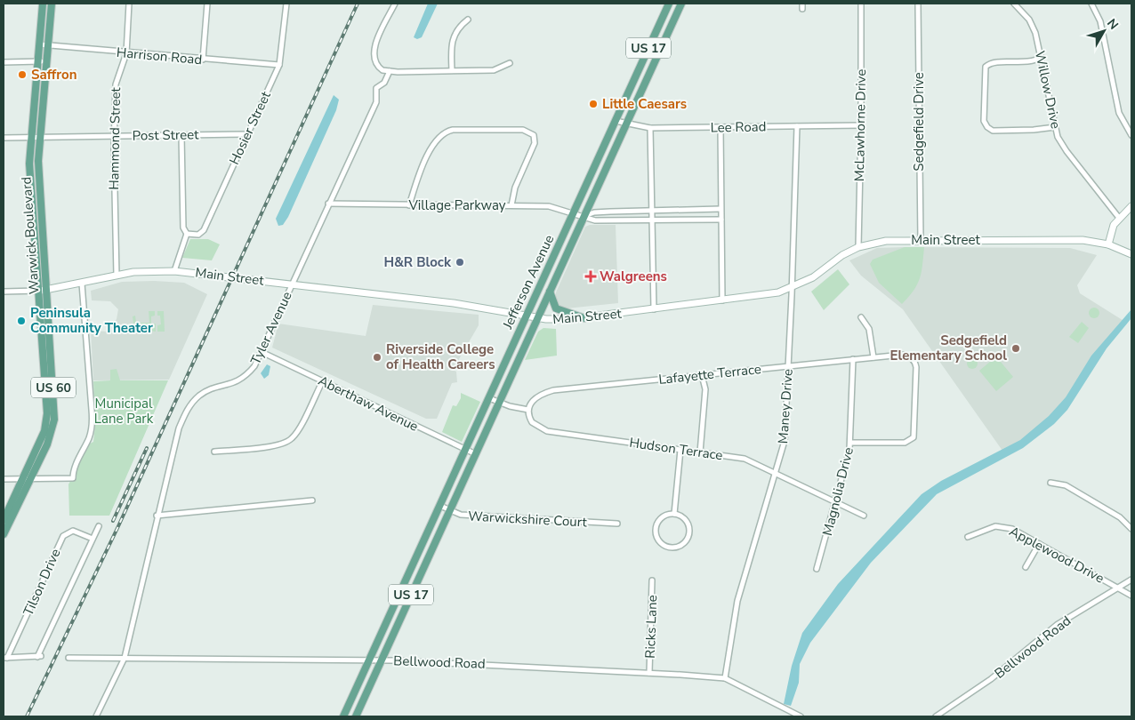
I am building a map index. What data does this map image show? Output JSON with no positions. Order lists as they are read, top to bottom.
{
  "streets": {
    "main road": [
      "US 17",
      "Warwick Boulevard",
      "Main Street",
      "Jefferson Avenue",
      "US 60"
    ],
    "street": [
      "Harrison Road",
      "Willow Drive",
      "Sedgefield Drive",
      "McLawhorne Drive",
      "Lee Road",
      "Hosier Street",
      "Post Street",
      "Hammond Street",
      "Village Parkway",
      "Tyler Avenue",
      "Lafayette Terrace",
      "Aberthaw Avenue",
      "Maney Drive",
      "Hudson Terrace",
      "Magnolia Drive",
      "Warwickshire Court",
      "Applewood Drive",
      "Tilson Drive",
      "Ricks Lane",
      "Bellwood Road"
    ]
  },
  "crossings": [
    ["Harrison Road", "Hosier Street"],
    ["Harrison Road", "Hammond Street"],
    ["Harrison Road", "Warwick Boulevard"],
    ["Sedgefield Drive", "Main Street"],
    ["McLawhorne Drive", "Lee Road"],
    ["McLawhorne Drive", "Main Street"],
    ["Lee Road", "Jefferson Avenue"],
    ["Lee Road", "Maney Drive"],
    ["Hosier Street", "Post Street"],
    ["Post Street", "Hammond Street"],
    ["Post Street", "Warwick Boulevard"],
    ["Hammond Street", "Main Street"],
    ["Village Parkway", "Jefferson Avenue"],
    ["Village Parkway", "Tyler Avenue"],
    ["Warwick Boulevard", "Main Street"],
    ["Main Street", "Jefferson Avenue"],
    ["Main Street", "Tyler Avenue"],
    ["Main Street", "Maney Drive"],
    ["Jefferson Avenue", "Aberthaw Avenue"],
    ["Jefferson Avenue", "Warwickshire Court"],
    ["Jefferson Avenue", "Bellwood Road"],
    ["Tyler Avenue", "Aberthaw Avenue"],
    ["Tyler Avenue", "Bellwood Road"],
    ["Lafayette Terrace", "Maney Drive"],
    ["Lafayette Terrace", "Hudson Terrace"],
    ["Lafayette Terrace", "Magnolia Drive"],
    ["Maney Drive", "Hudson Terrace"],
    ["Maney Drive", "Bellwood Road"],
    ["Hudson Terrace", "Magnolia Drive"],
    ["Applewood Drive", "Bellwood Road"],
    ["Ricks Lane", "Bellwood Road"]
  ],
  "parks": ["Municipal Lane Park"],
  "places": {
    "other": [
      "Saffron",
      "Little Caesars",
      "H&R Block",
      "Peninsula Community Theater",
      "Sedgefield Elementary School",
      "Riverside College of Health Careers"
    ],
    "health": ["Walgreens"]
  },
  "north": "top right"
}
